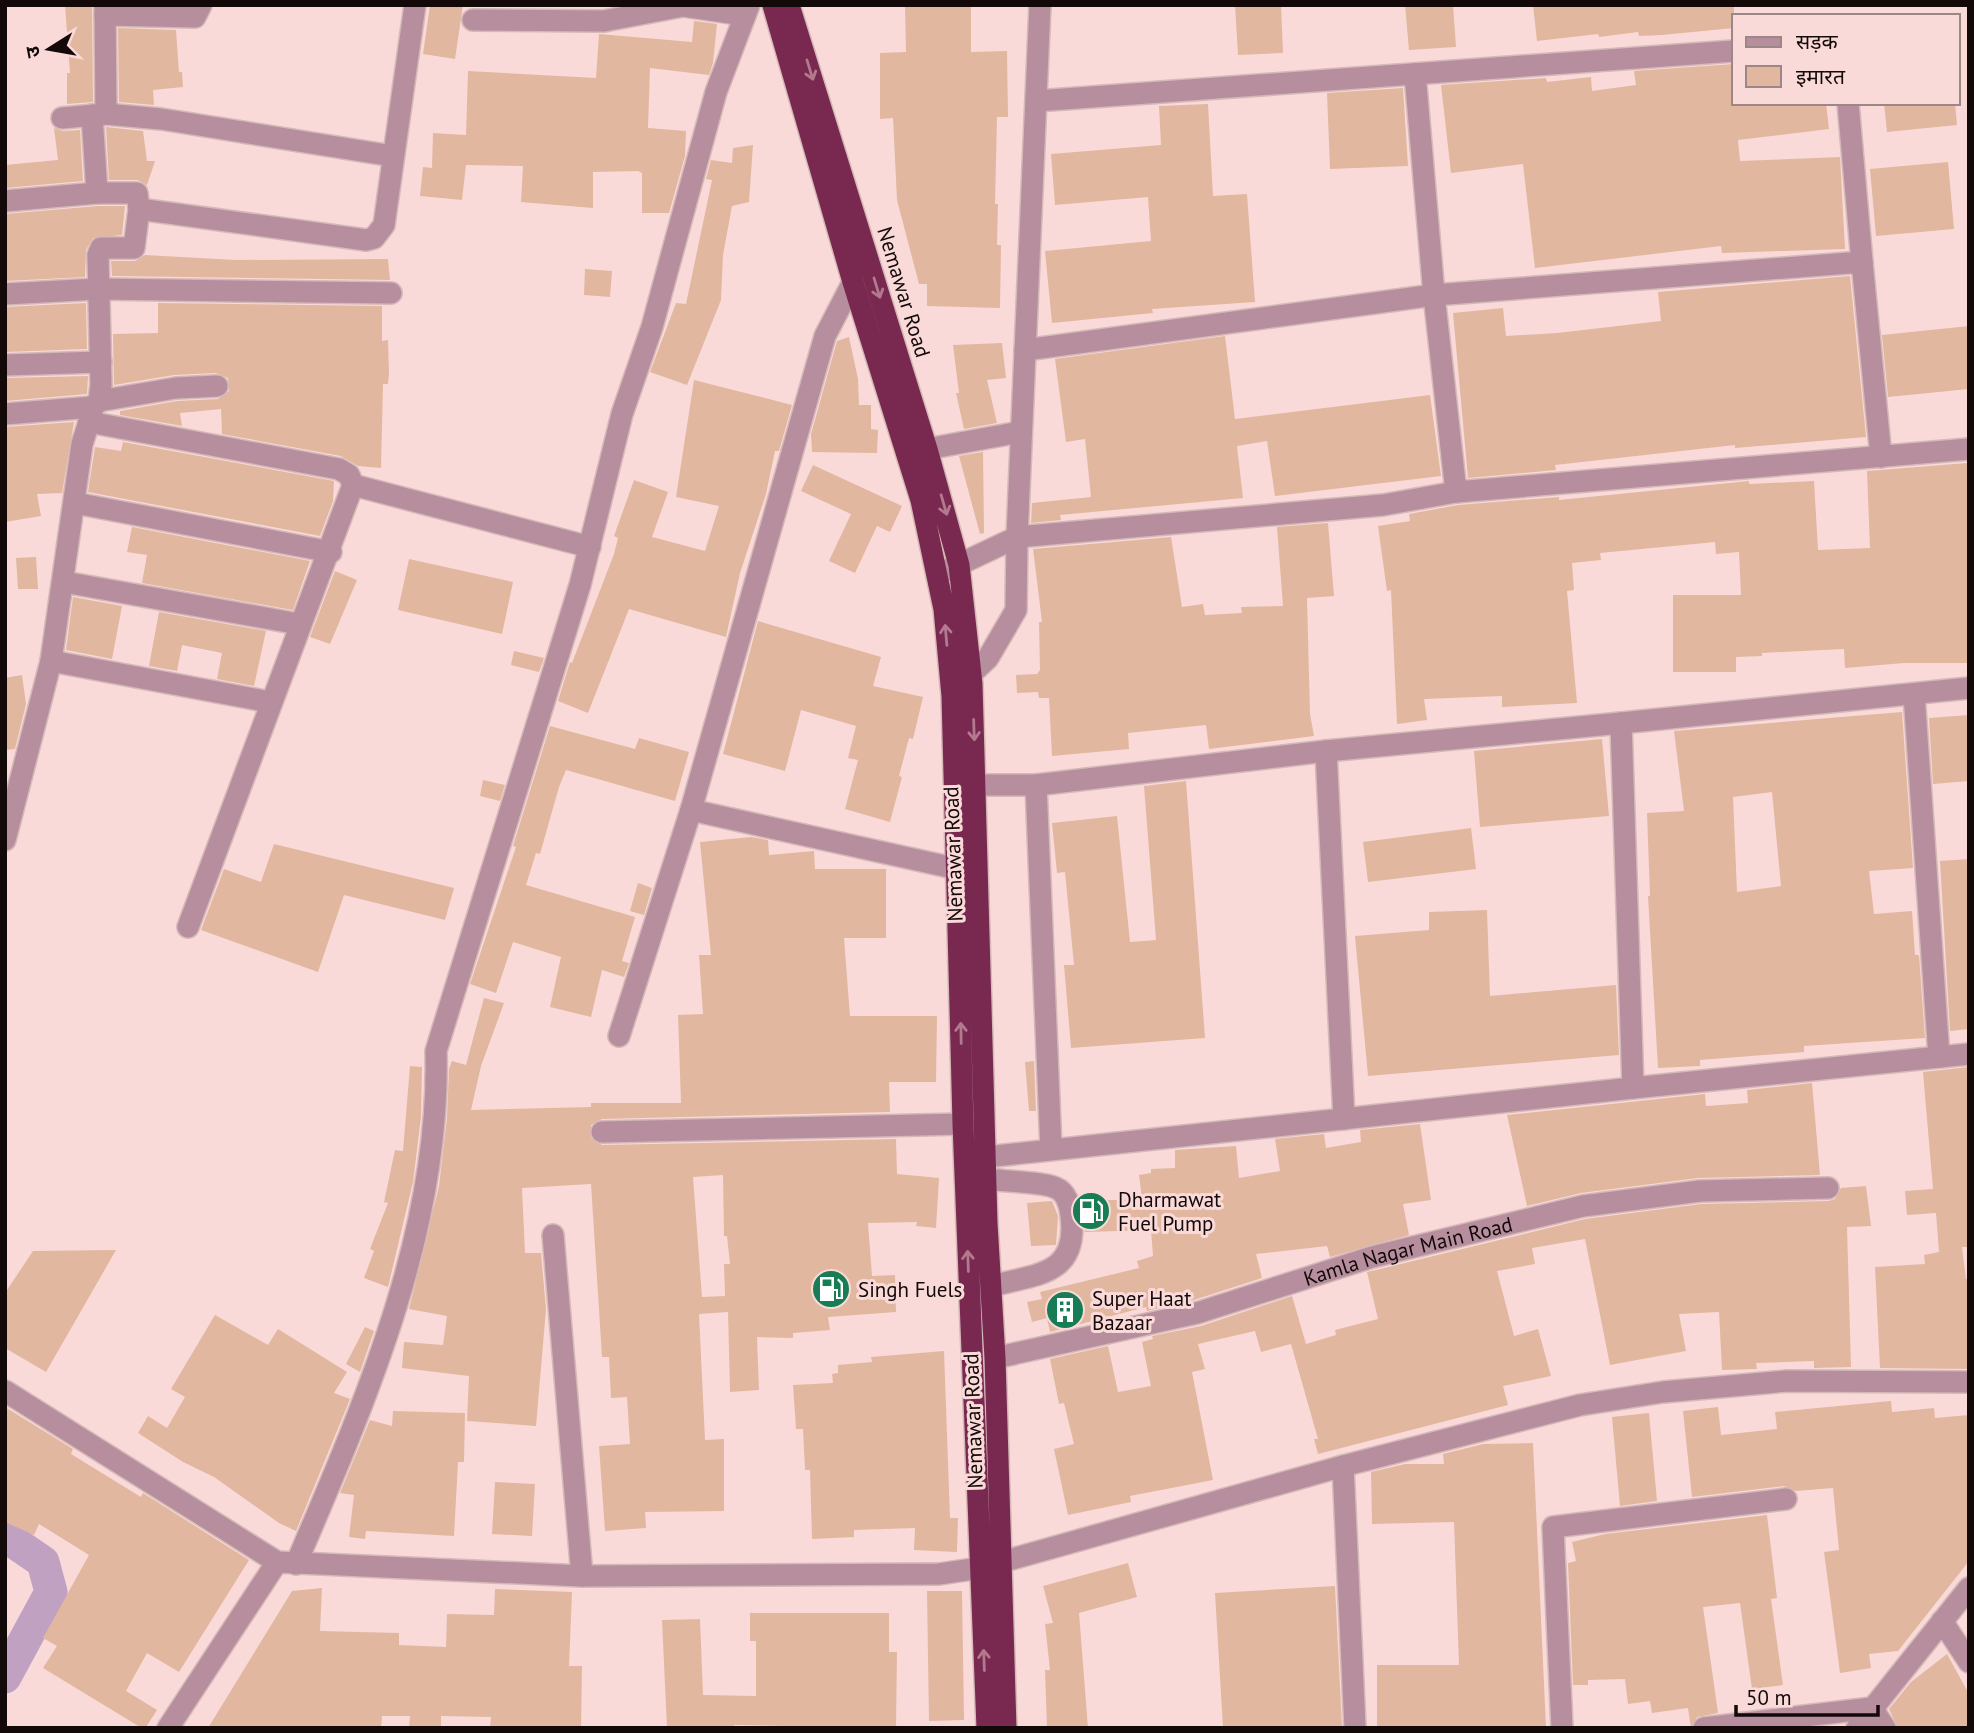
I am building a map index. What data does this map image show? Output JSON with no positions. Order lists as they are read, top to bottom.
{
  "streets": {
    "highway": ["Nemawar Road"],
    "street": ["Kamla Nagar Main Road"]
  },
  "crossings": [
    ["Nemawar Road", "Kamla Nagar Main Road"]
  ],
  "places": {
    "fuel station": ["Dharmawat Fuel Pump", "Singh Fuels"],
    "building": ["Super Haat Bazaar"]
  },
  "legend": ["सड़क", "इमारत"],
  "scale_bar": "50 m",
  "north": "left"
}
